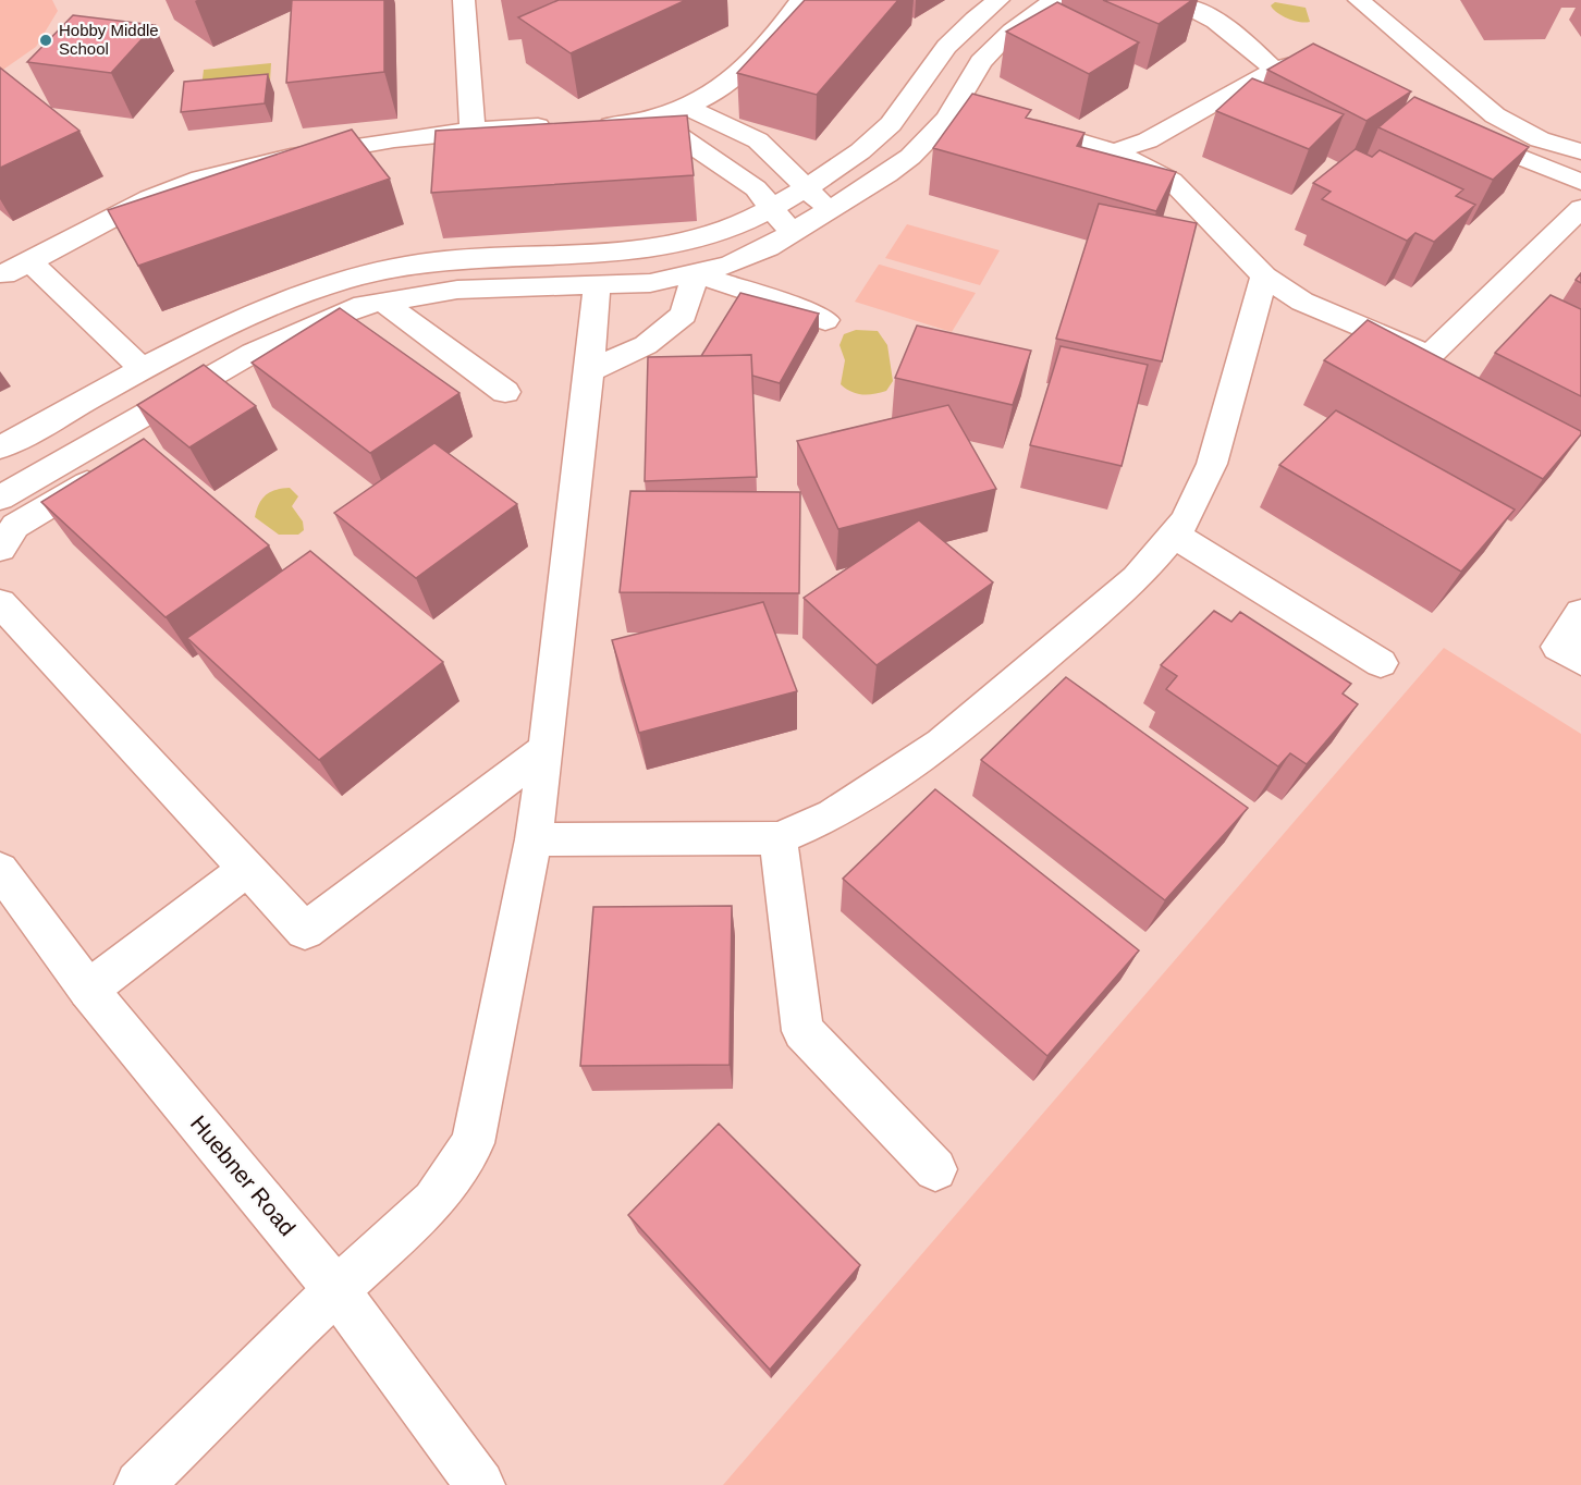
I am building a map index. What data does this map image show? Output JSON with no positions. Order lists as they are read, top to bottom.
{
  "streets": {
    "main road": ["Huebner Road"]
  },
  "places": ["Hobby Middle School"]
}
